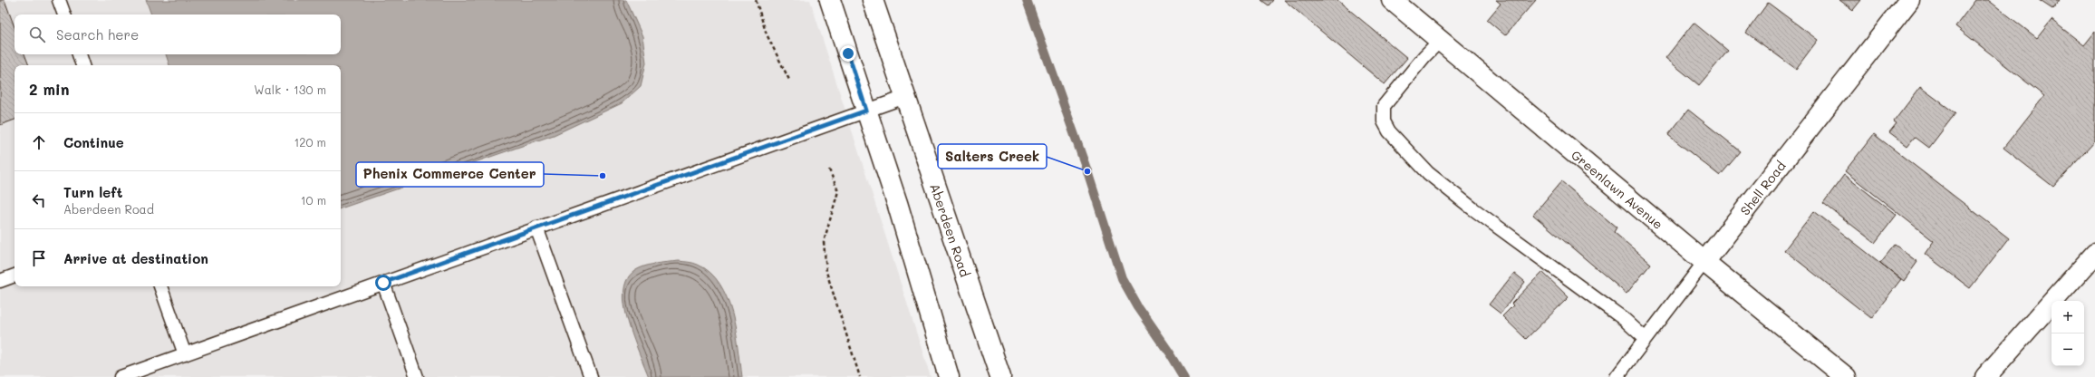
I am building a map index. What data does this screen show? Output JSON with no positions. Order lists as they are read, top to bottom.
{
  "streets": {
    "main road": ["Shell Road", "Greenlawn Avenue", "Aberdeen Road"]
  },
  "crossings": [
    ["Shell Road", "Greenlawn Avenue"]
  ],
  "places": ["Salters Creek", "Phenix Commerce Center"],
  "page": {
    "search": "Search here",
    "heading": ["2 min", "Walk · 130 m"],
    "list": [
      ["Continue", "120 m"],
      ["Turn left", "Aberdeen Road", "10 m"],
      "Arrive at destination"
    ],
    "map_buttons": ["+", "−"]
  }
}
